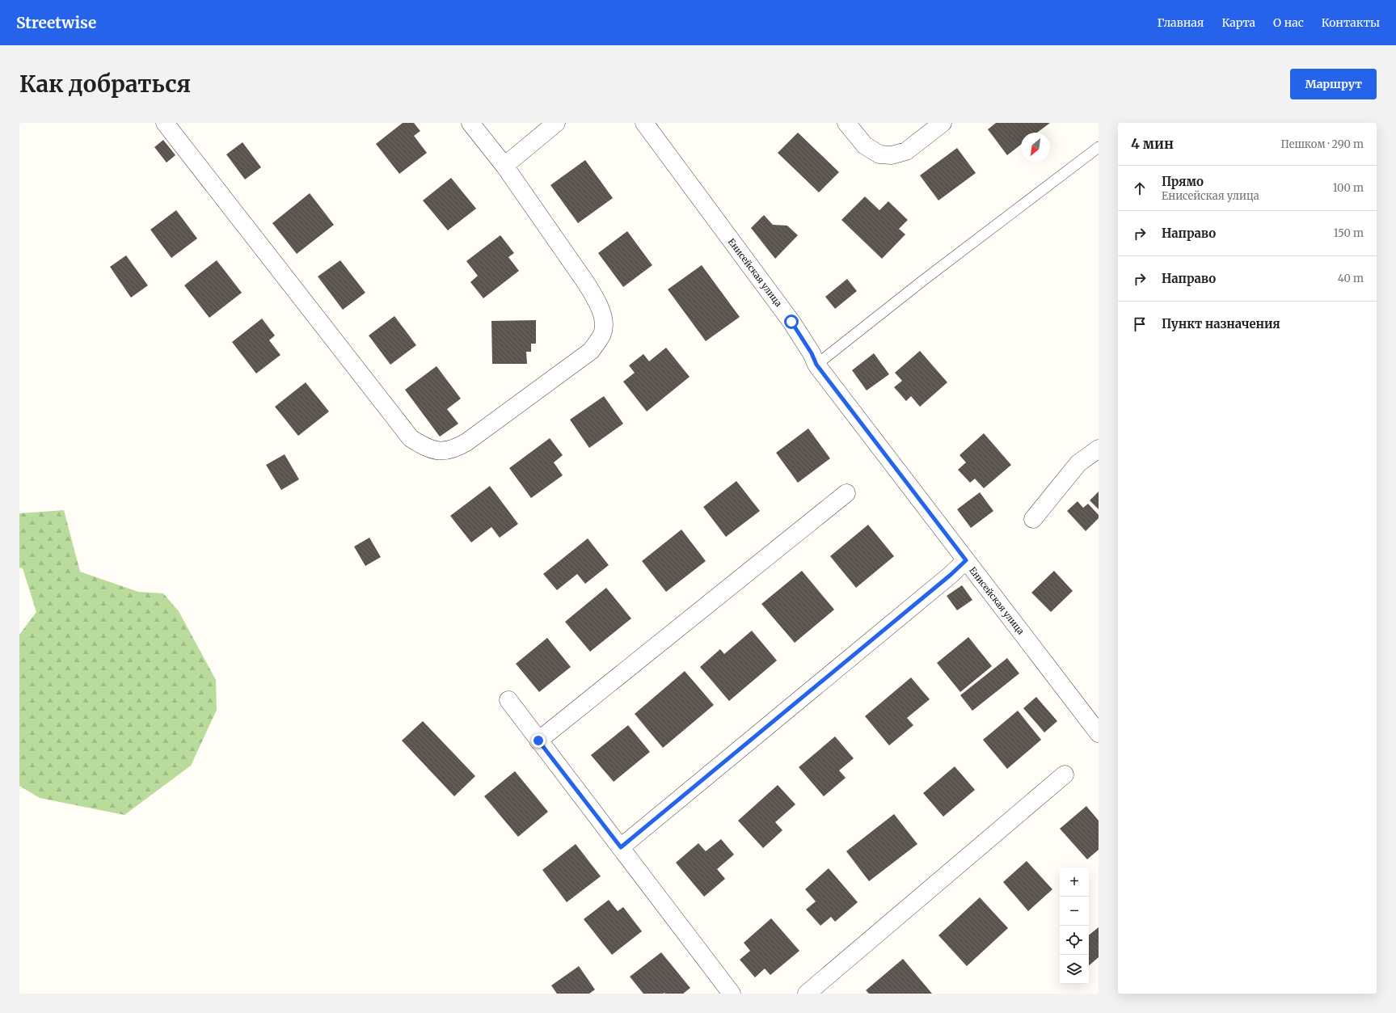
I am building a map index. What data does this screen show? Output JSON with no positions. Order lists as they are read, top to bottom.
{
  "streets": {
    "street": ["Енисейская улица"]
  },
  "north": "bottom left",
  "page": {
    "header": "Streetwise",
    "nav": [
      "Главная",
      "Карта",
      "О нас",
      "Контакты"
    ],
    "buttons": "Маршрут",
    "title": "Как добраться",
    "heading": ["4 мин", "Пешком · 290 m"],
    "list": [
      ["Прямо", "Енисейская улица", "100 m"],
      ["Направо", "150 m"],
      ["Направо", "40 m"],
      "Пункт назначения"
    ],
    "map_buttons": ["+", "−"]
  }
}
